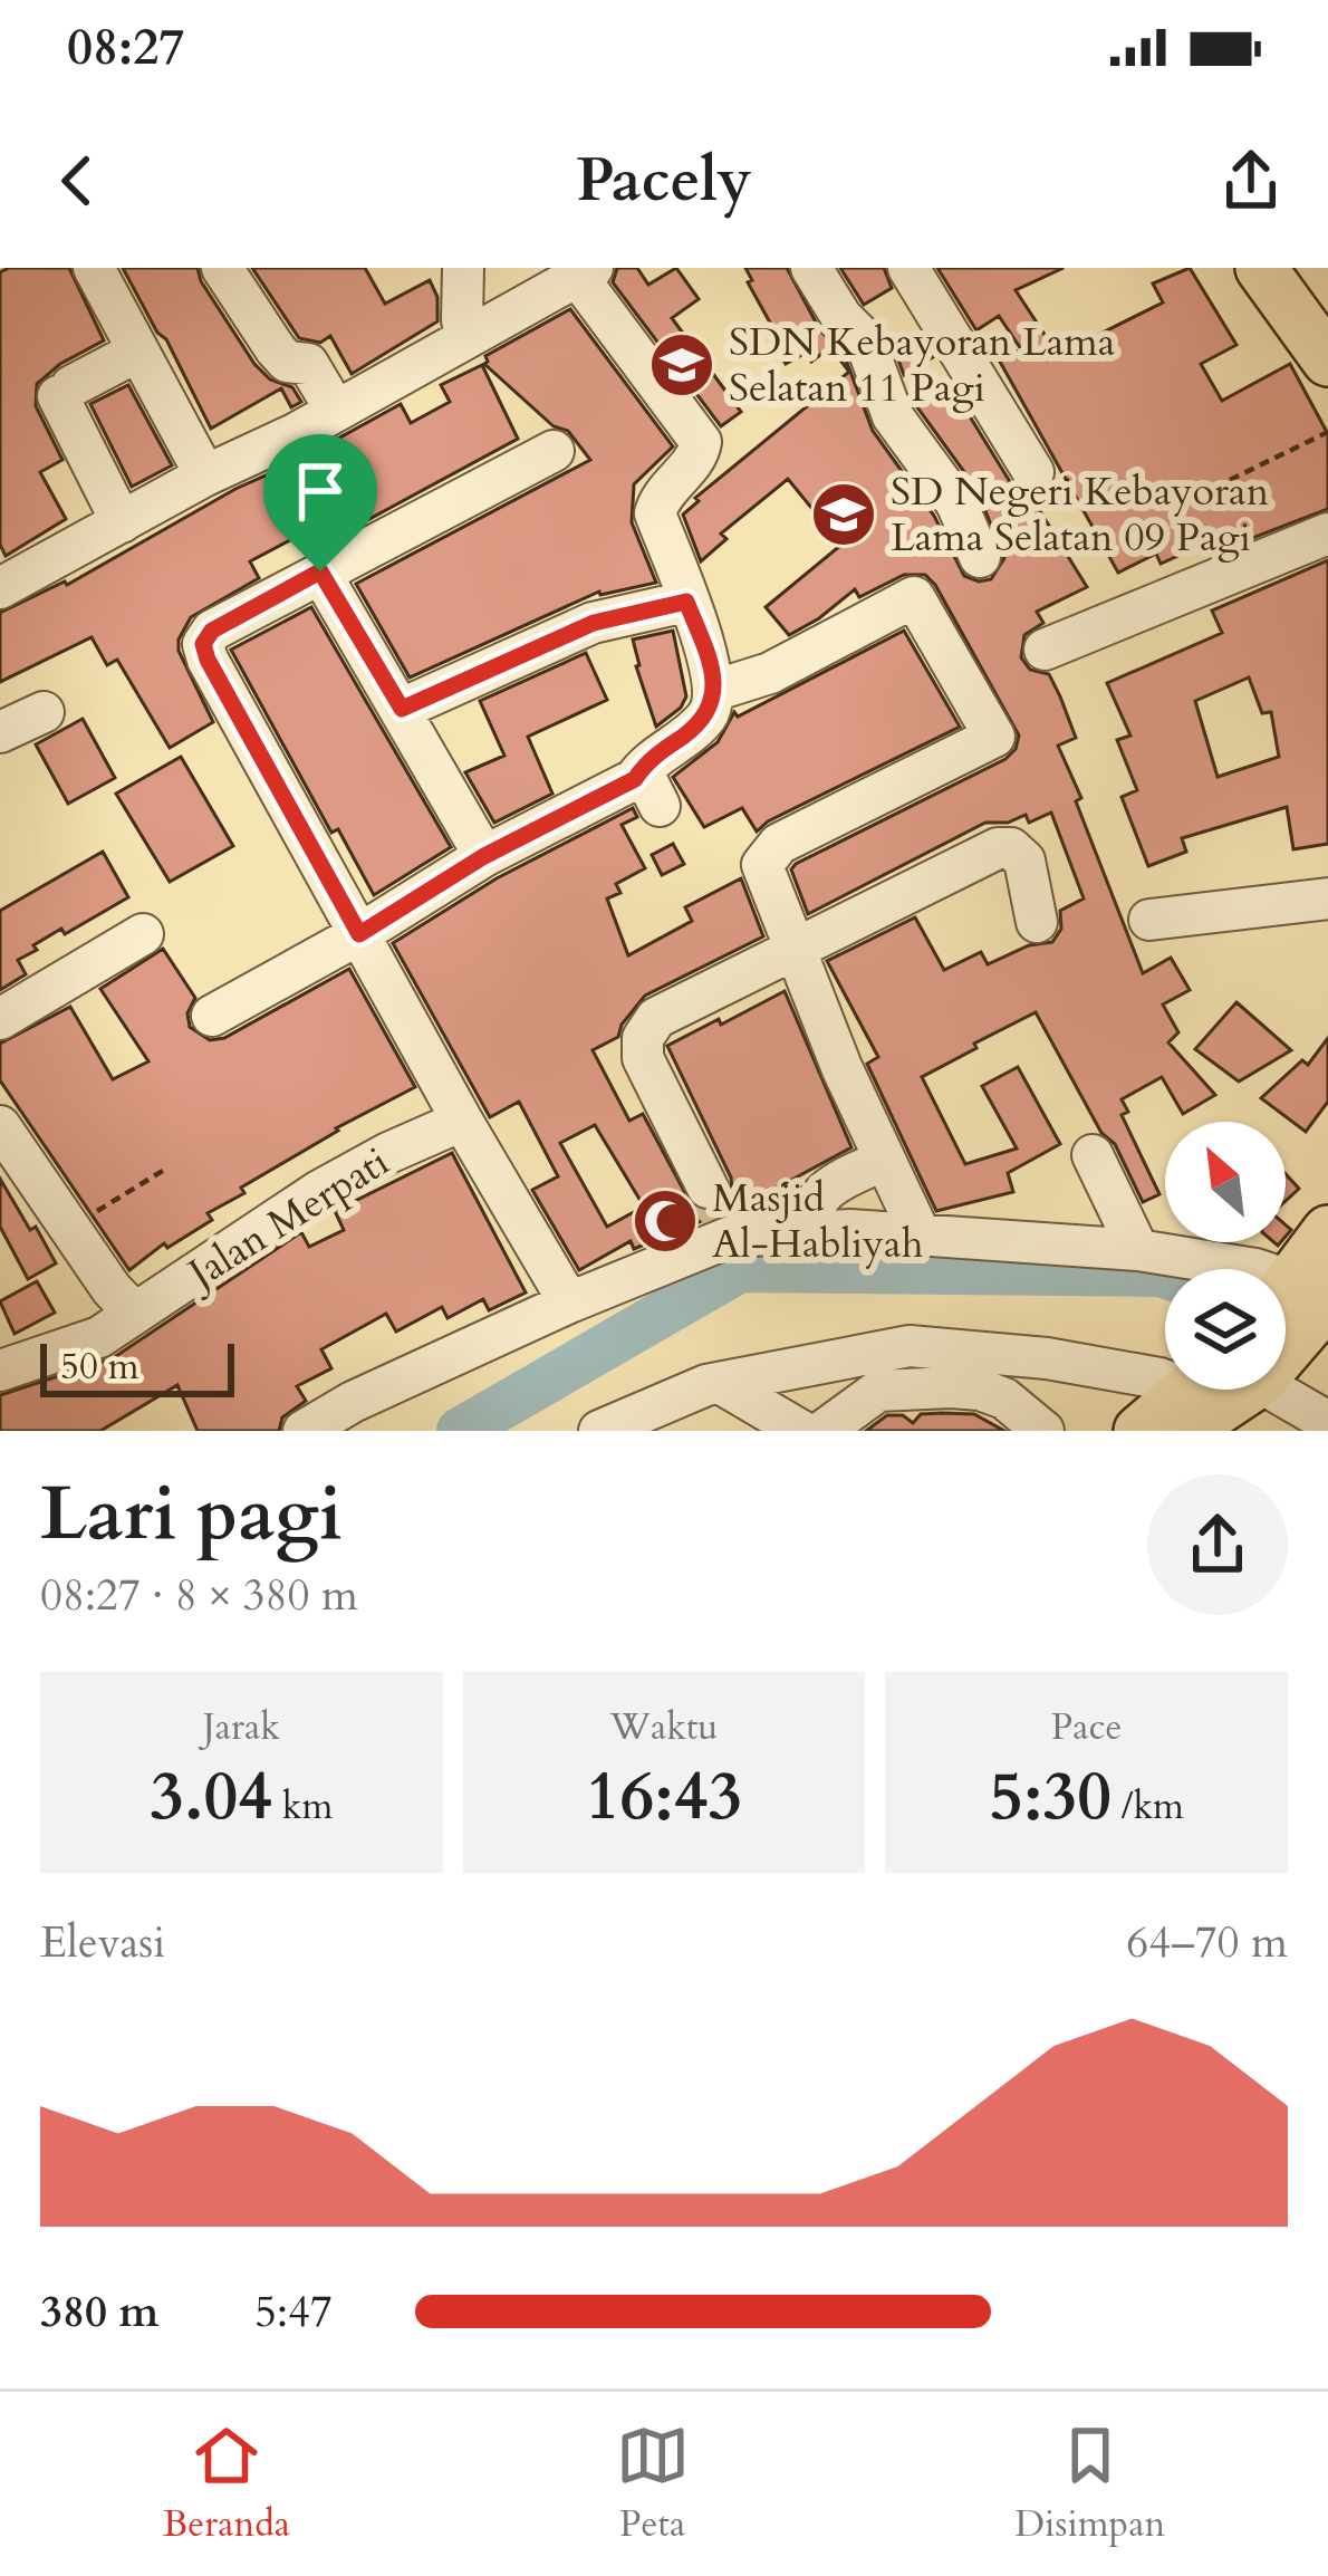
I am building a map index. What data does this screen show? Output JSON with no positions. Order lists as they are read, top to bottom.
{
  "streets": {
    "street": ["Jalan Merpati"]
  },
  "places": {
    "school or university": ["SDN Kebayoran Lama Selatan 11 Pagi", "SD Negeri Kebayoran Lama Selatan 09 Pagi"],
    "mosque": ["Masjid Al-Habliyah"]
  },
  "scale_bar": "50 m",
  "north": "top left",
  "page": {
    "status": "08:27",
    "header": "Pacely",
    "scale": "50 m",
    "heading": ["Lari pagi", "08:27 · 8 × 380 m"],
    "stats": [
      ["Jarak", "3.04 km"],
      ["Waktu", "16:43"],
      ["Pace", "5:30 /km"]
    ],
    "chart": ["Elevasi", "64–70 m"],
    "list": [
      {
        "name": "380 m",
        "note": "5:47"
      }
    ],
    "tabs": ["Beranda", "Peta", "Disimpan"]
  }
}
